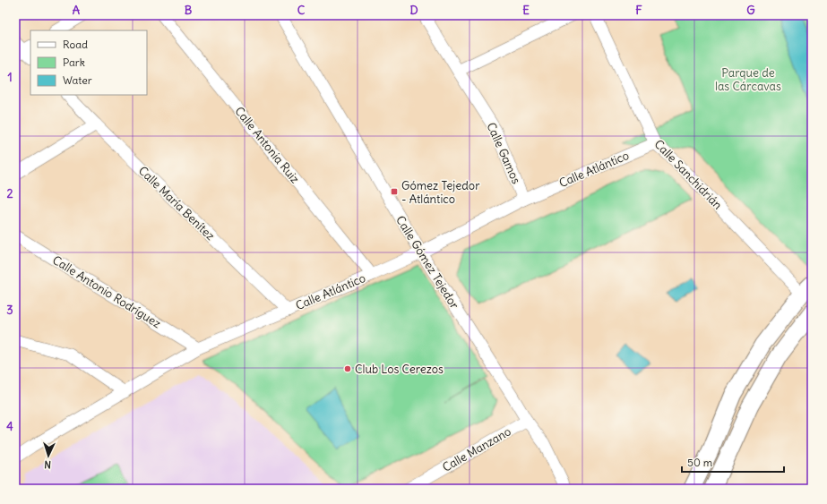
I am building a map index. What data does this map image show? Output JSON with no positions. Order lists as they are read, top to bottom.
{
  "streets": {
    "street": [
      "Calle Antonia Ruiz",
      "Calle Gamos",
      "Calle Atlántico",
      "Calle Sanchidrián",
      "Calle María Benítez",
      "Calle Gómez Tejedor",
      "Calle Antonio Rodríguez",
      "Calle Manzano"
    ]
  },
  "crossings": [
    ["Calle Antonia Ruiz", "Calle Atlántico"],
    ["Calle Gamos", "Calle Atlántico"],
    ["Calle Atlántico", "Calle Sanchidrián"],
    ["Calle Atlántico", "Calle María Benítez"],
    ["Calle Atlántico", "Calle Gómez Tejedor"],
    ["Calle Atlántico", "Calle Antonio Rodríguez"],
    ["Calle Gómez Tejedor", "Calle Manzano"]
  ],
  "parks": ["Parque de las Cárcavas"],
  "places": {
    "transit": ["Gómez Tejedor - Atlántico"],
    "other": ["Club Los Cerezos"]
  },
  "legend": ["Road", "Park", "Water"],
  "scale_bar": "50 m",
  "north": "bottom",
  "grid": {
    "columns": [
      "A",
      "B",
      "C",
      "D",
      "E",
      "F",
      "G"
    ],
    "rows": [
      "1",
      "2",
      "3",
      "4"
    ]
  }
}
